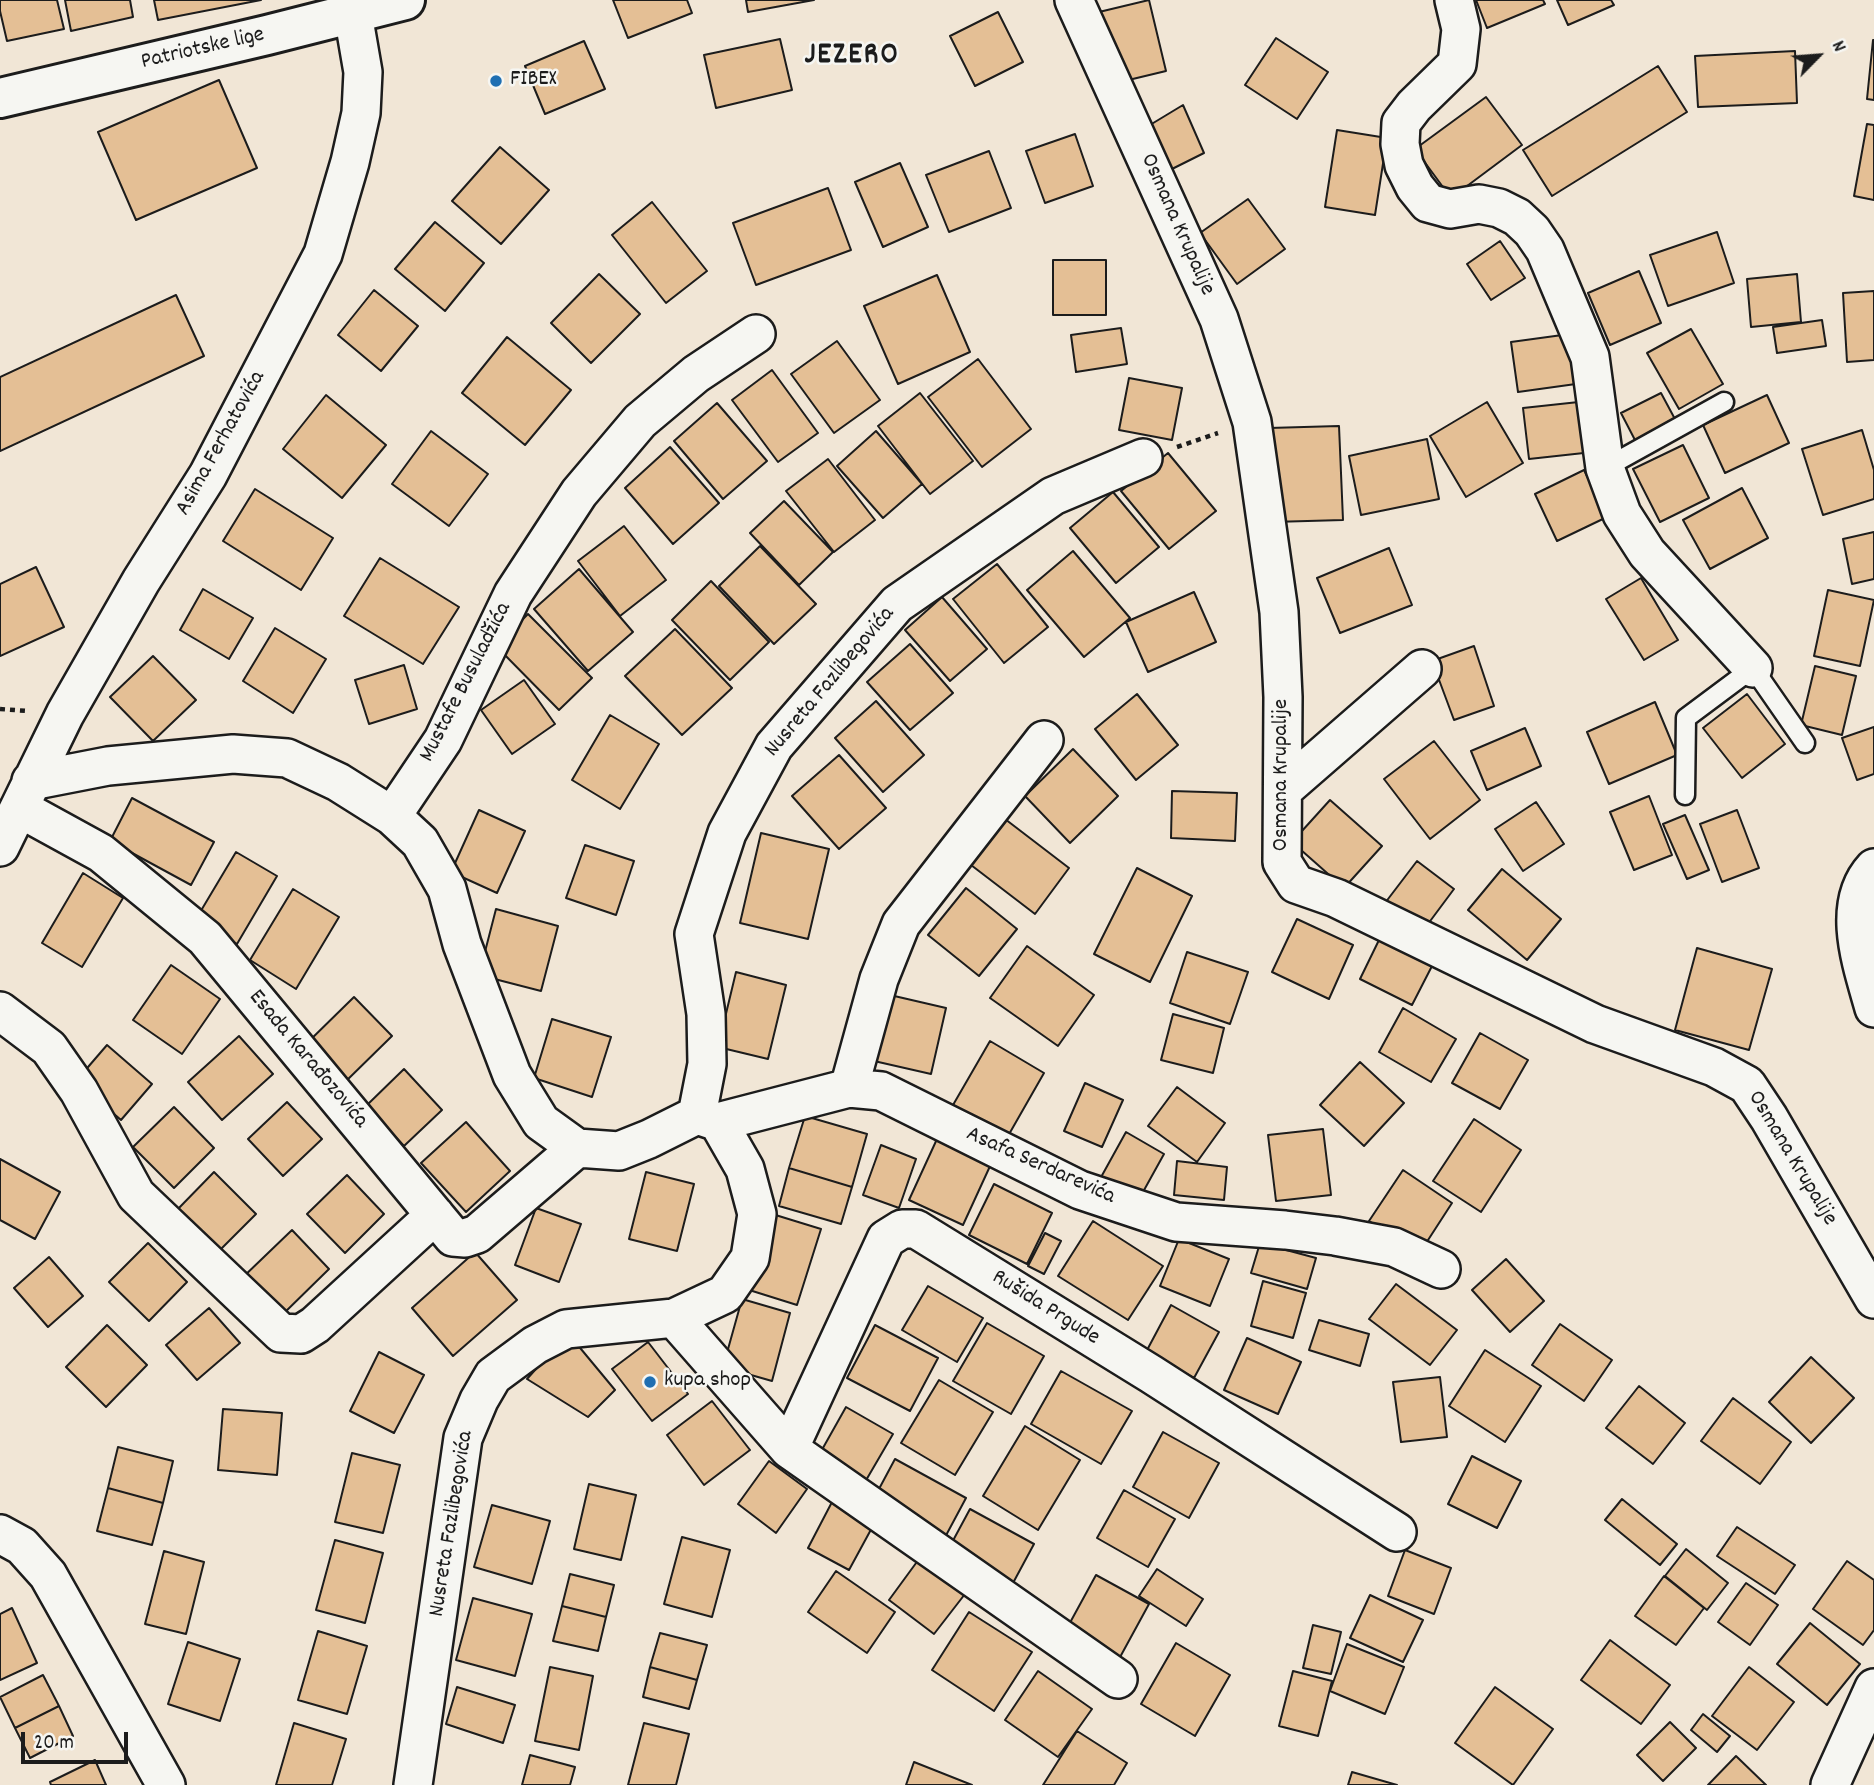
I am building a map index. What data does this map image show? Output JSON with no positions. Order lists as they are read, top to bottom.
{
  "streets": {
    "street": [
      "Patriotske lige",
      "Osmana Krupalije",
      "Asima Ferhatovića",
      "Mustafe Busuladžića",
      "Nusreta Fazlibegovića",
      "Esada Karađozovića",
      "Asafa Serdarevića",
      "Rušida Prgude"
    ]
  },
  "crossings": [
    ["Patriotske lige", "Asima Ferhatovića"],
    ["Asima Ferhatovića", "Esada Karađozovića"],
    ["Nusreta Fazlibegovića", "Asafa Serdarevića"]
  ],
  "districts": ["JEZERO"],
  "places": ["FIBEX", "kupa shop"],
  "scale_bar": "20 m",
  "north": "top right"
}
